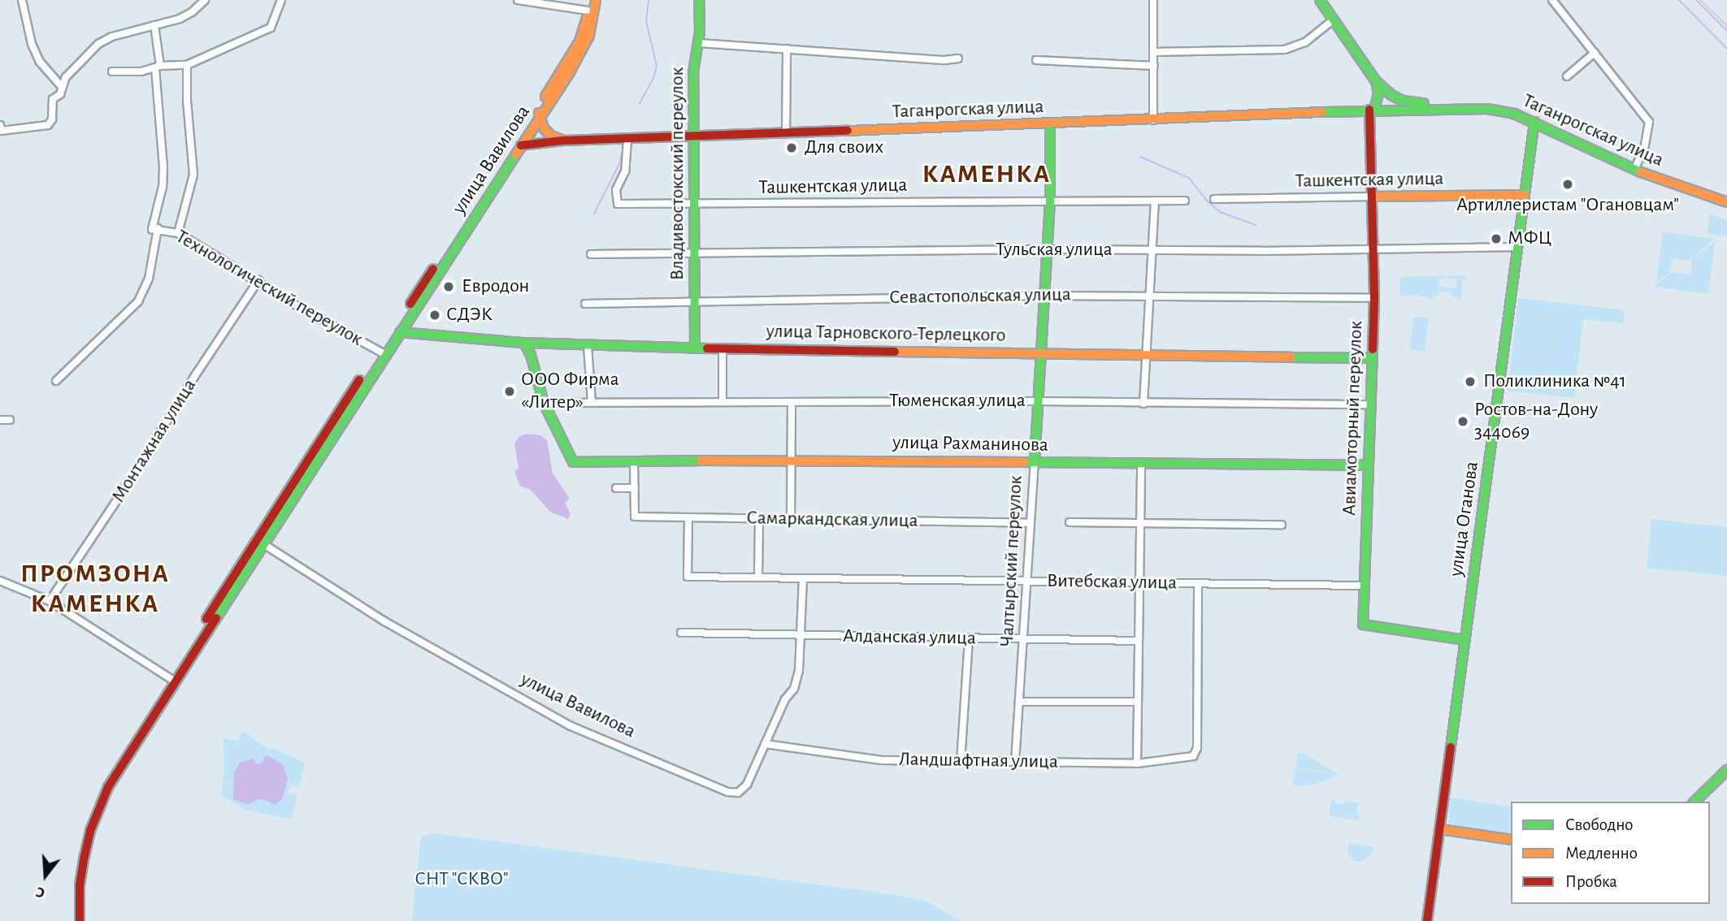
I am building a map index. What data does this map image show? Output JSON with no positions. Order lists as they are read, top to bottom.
{
  "streets": {
    "main road": [
      "Таганрогская улица",
      "улица Вавилова",
      "Владивостокский переулок",
      "Ташкентская улица",
      "улица Тарновского-Терлецкого",
      "Авиамоторный переулок",
      "улица Рахманинова",
      "улица Оганова",
      "Чалтырский переулок"
    ],
    "street": [
      "Тульская улица",
      "Технологический переулок",
      "Севастопольская улица",
      "Тюменская улица",
      "Монтажная улица",
      "Самаркандская улица",
      "Витебская улица",
      "Алданская улица",
      "Ландшафтная улица"
    ]
  },
  "crossings": [
    ["Таганрогская улица", "улица Вавилова"],
    ["Таганрогская улица", "Владивостокский переулок"],
    ["Таганрогская улица", "Ташкентская улица"],
    ["Таганрогская улица", "Авиамоторный переулок"],
    ["Таганрогская улица", "улица Оганова"],
    ["Таганрогская улица", "Чалтырский переулок"],
    ["улица Вавилова", "Технологический переулок"],
    ["улица Вавилова", "улица Тарновского-Терлецкого"],
    ["улица Вавилова", "Витебская улица"],
    ["улица Вавилова", "Алданская улица"],
    ["улица Вавилова", "Ландшафтная улица"],
    ["Владивостокский переулок", "Ташкентская улица"],
    ["Владивостокский переулок", "Тульская улица"],
    ["Владивостокский переулок", "Севастопольская улица"],
    ["Владивостокский переулок", "улица Тарновского-Терлецкого"],
    ["Ташкентская улица", "Авиамоторный переулок"],
    ["Ташкентская улица", "улица Оганова"],
    ["Ташкентская улица", "Чалтырский переулок"],
    ["Тульская улица", "Авиамоторный переулок"],
    ["Тульская улица", "улица Оганова"],
    ["Тульская улица", "Чалтырский переулок"],
    ["Технологический переулок", "Монтажная улица"],
    ["Севастопольская улица", "Авиамоторный переулок"],
    ["Севастопольская улица", "Чалтырский переулок"],
    ["улица Тарновского-Терлецкого", "Авиамоторный переулок"],
    ["улица Тарновского-Терлецкого", "Чалтырский переулок"],
    ["Тюменская улица", "Авиамоторный переулок"],
    ["Тюменская улица", "улица Рахманинова"],
    ["Тюменская улица", "Чалтырский переулок"],
    ["Авиамоторный переулок", "улица Рахманинова"],
    ["Авиамоторный переулок", "улица Оганова"],
    ["Авиамоторный переулок", "Витебская улица"],
    ["улица Рахманинова", "Чалтырский переулок"],
    ["Самаркандская улица", "Чалтырский переулок"],
    ["Самаркандская улица", "Витебская улица"],
    ["Чалтырский переулок", "Витебская улица"],
    ["Чалтырский переулок", "Алданская улица"],
    ["Чалтырский переулок", "Ландшафтная улица"],
    ["Витебская улица", "Ландшафтная улица"]
  ],
  "districts": ["КАМЕНКА", "ПРОМЗОНА КАМЕНКА"],
  "parks": ["СНТ \"СКВО\""],
  "places": [
    "Для своих",
    "Артиллеристам \"Огановцам\"",
    "МФЦ",
    "Евродон",
    "СДЭК",
    "Поликлиника №41",
    "ООО Фирма «Литер»",
    "Ростов-на-Дону 344069"
  ],
  "legend": ["Свободно", "Медленно", "Пробка"],
  "north": "bottom"
}
